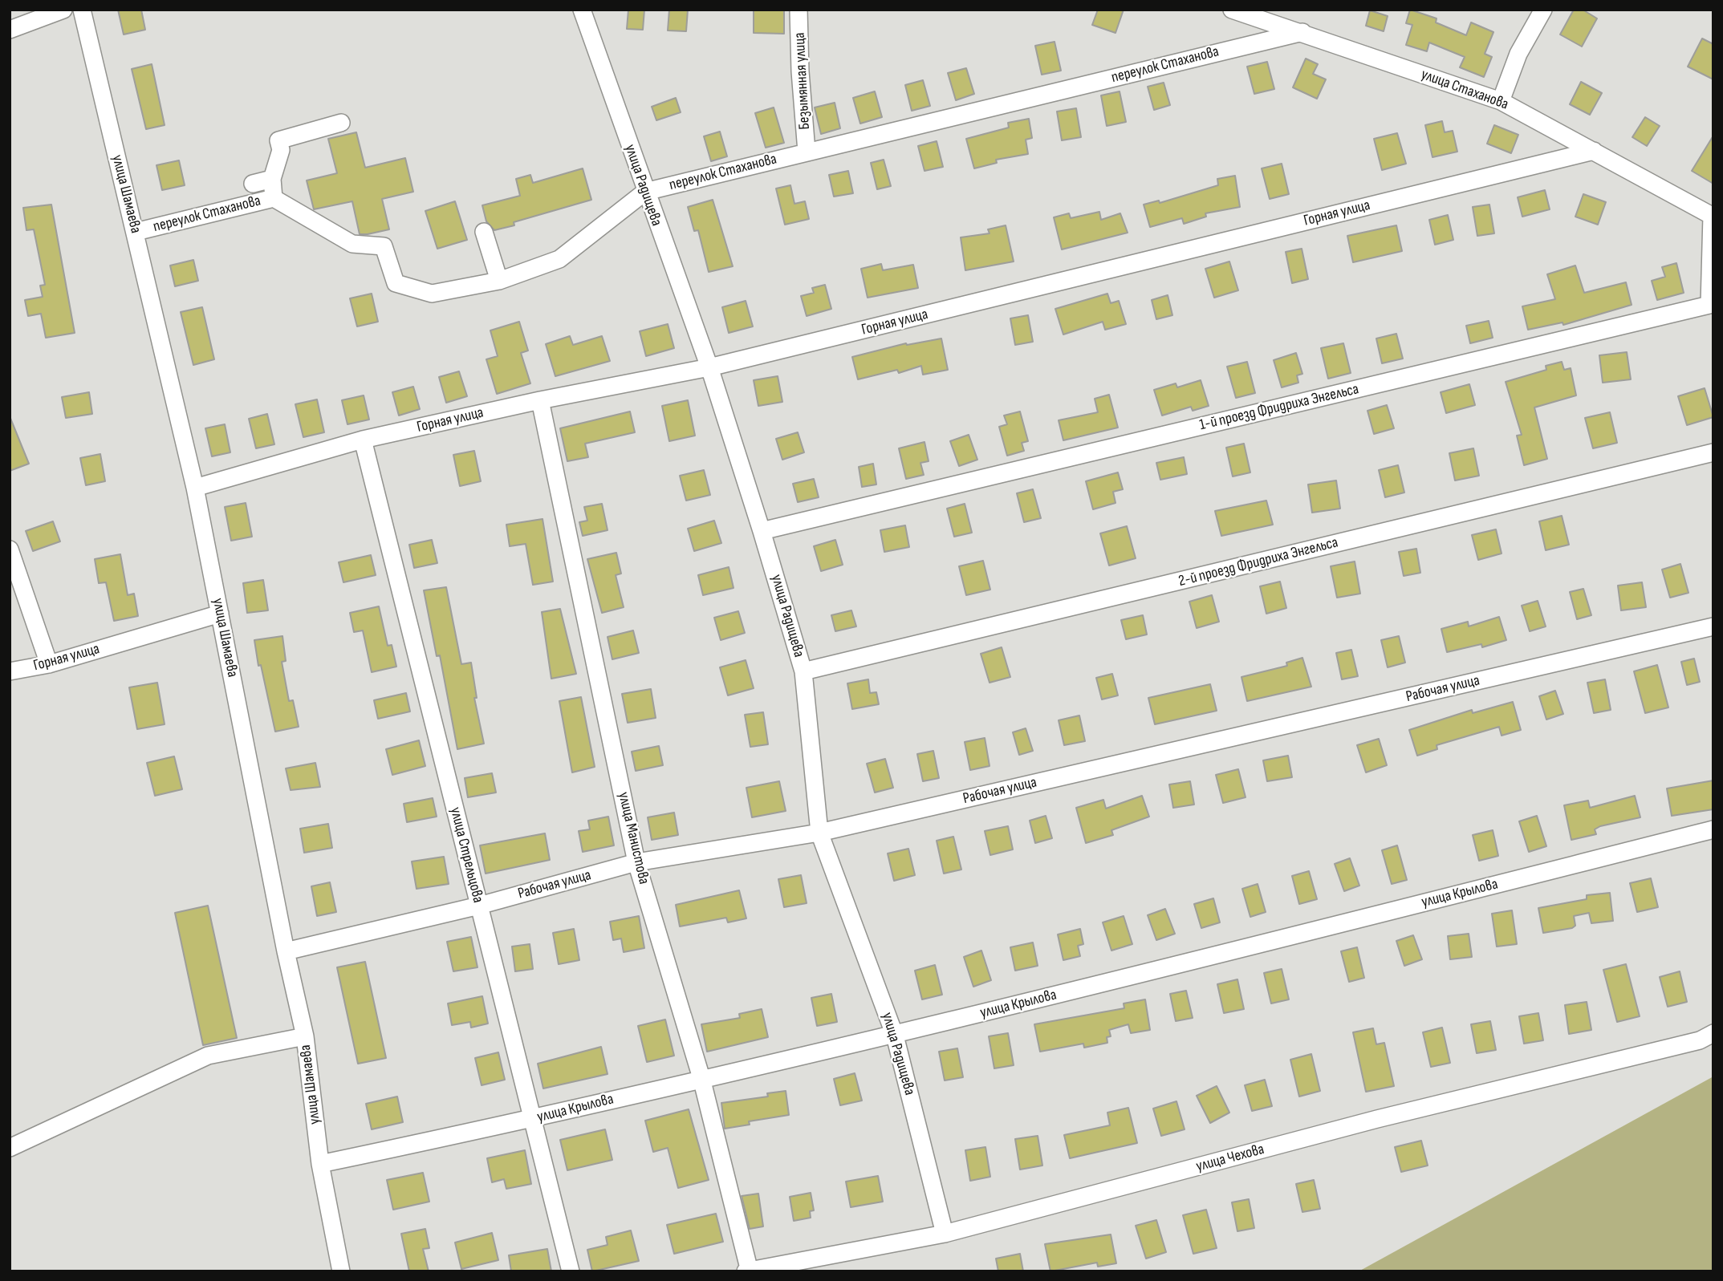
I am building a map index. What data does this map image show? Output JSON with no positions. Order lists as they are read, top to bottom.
{
  "streets": {
    "street": [
      "переулок Стаханова",
      "Безымянная улица",
      "улица Стаханова",
      "улица Радищева",
      "улица Шамаева",
      "Горная улица",
      "1-й проезд Фридриха Энгельса",
      "2-й проезд Фридриха Энгельса",
      "Рабочая улица",
      "улица Манистова",
      "улица Стрельцова",
      "улица Крылова",
      "улица Чехова"
    ]
  },
  "crossings": [
    ["переулок Стаханова", "Безымянная улица"],
    ["переулок Стаханова", "улица Стаханова"],
    ["переулок Стаханова", "улица Радищева"],
    ["переулок Стаханова", "улица Шамаева"],
    ["улица Стаханова", "Горная улица"],
    ["улица Стаханова", "1-й проезд Фридриха Энгельса"],
    ["улица Радищева", "Горная улица"],
    ["улица Радищева", "1-й проезд Фридриха Энгельса"],
    ["улица Радищева", "2-й проезд Фридриха Энгельса"],
    ["улица Радищева", "Рабочая улица"],
    ["улица Радищева", "улица Крылова"],
    ["улица Радищева", "улица Чехова"],
    ["улица Шамаева", "Горная улица"],
    ["улица Шамаева", "Рабочая улица"],
    ["улица Шамаева", "улица Крылова"],
    ["Горная улица", "улица Манистова"],
    ["Горная улица", "улица Стрельцова"],
    ["Рабочая улица", "улица Манистова"],
    ["Рабочая улица", "улица Стрельцова"],
    ["улица Манистова", "улица Крылова"],
    ["улица Манистова", "улица Чехова"],
    ["улица Стрельцова", "улица Крылова"]
  ]
}
